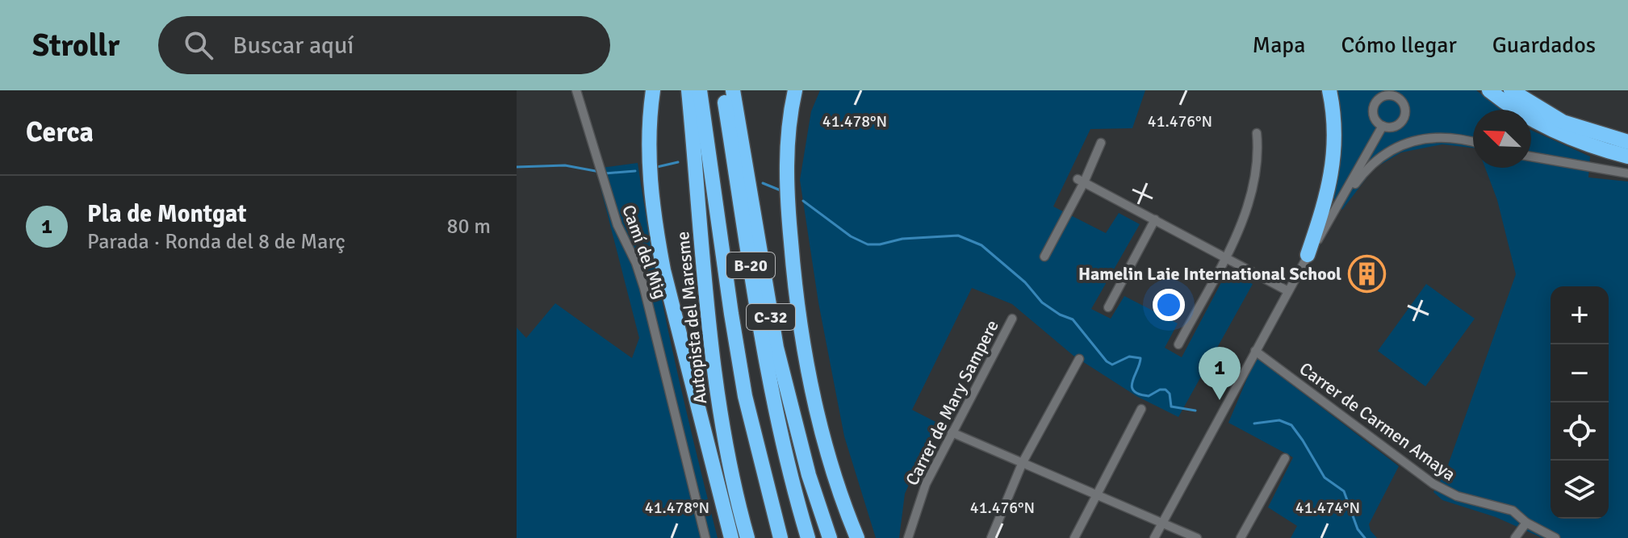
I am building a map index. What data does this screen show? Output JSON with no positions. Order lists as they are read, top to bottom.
{
  "streets": {
    "highway": ["B-20", "C-32", "Autopista del Maresme"],
    "street": ["Camí del Mig", "Carrer de Mary Sampere", "Carrer de Carmen Amaya"]
  },
  "places": {
    "building": ["Hamelin Laie International School"]
  },
  "north": "top left",
  "page": {
    "header": "Strollr",
    "search": "Buscar aquí",
    "nav": ["Mapa", "Cómo llegar", "Guardados"],
    "heading": "Cerca",
    "list": [
      {
        "mark": "1",
        "name": "Pla de Montgat",
        "note": "Parada · Ronda del 8 de Març",
        "value": "80 m"
      }
    ],
    "map_buttons": ["+", "−"],
    "pins": "1"
  },
  "coordinates": ["41.478°N", "41.476°N", "41.474°N"]
}
